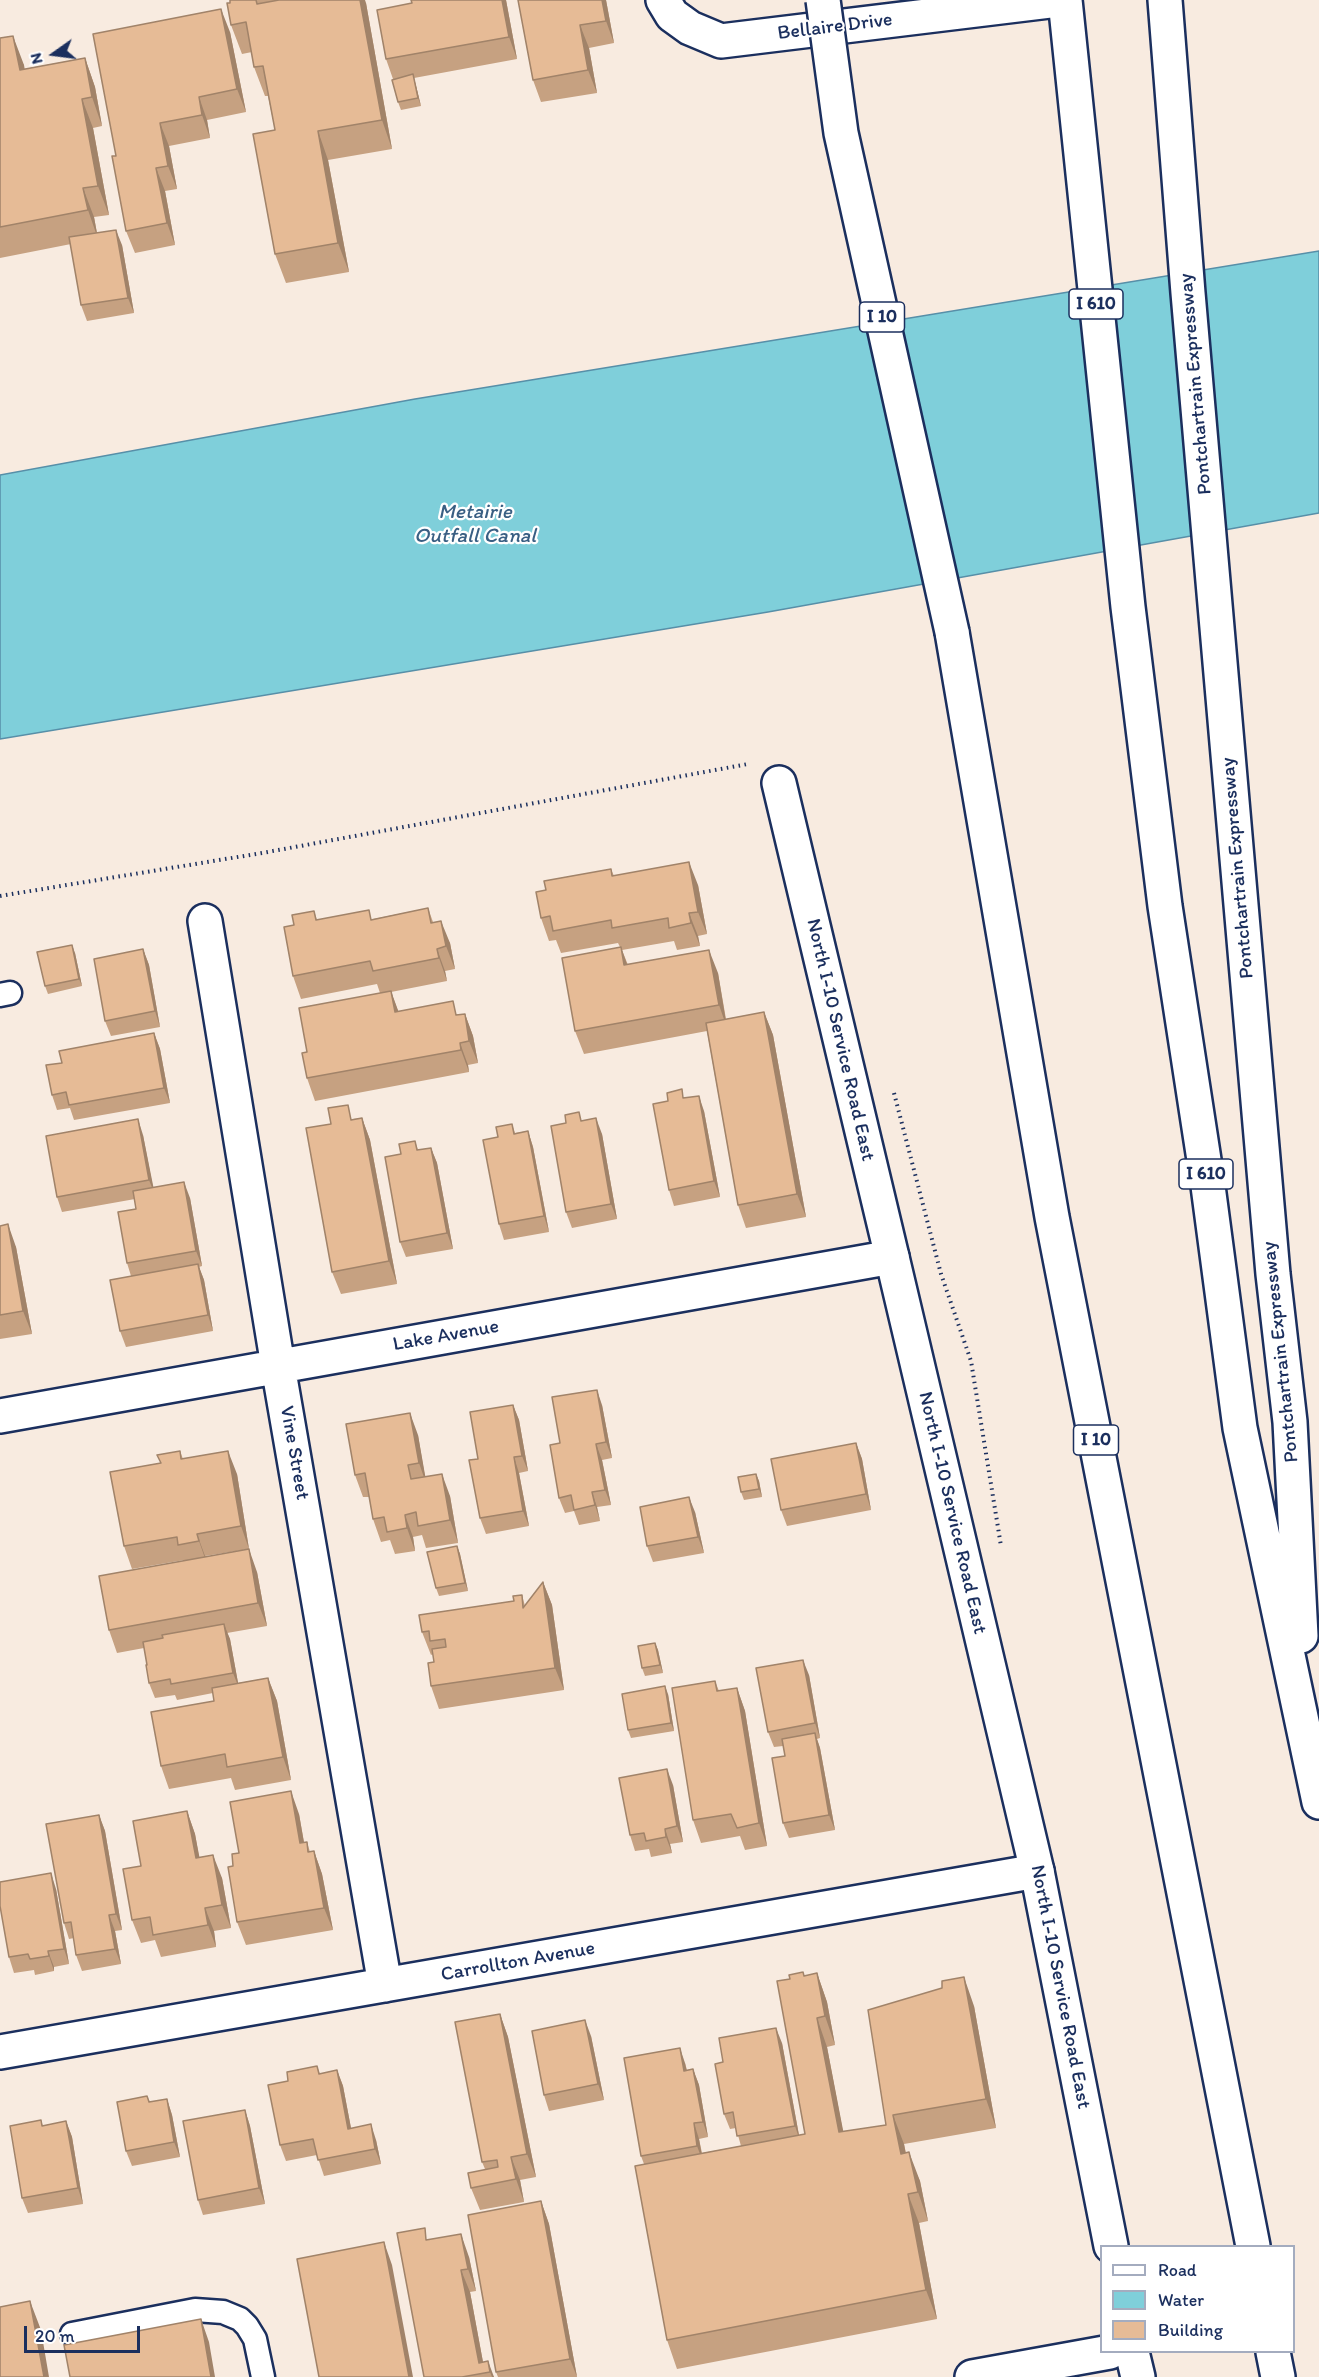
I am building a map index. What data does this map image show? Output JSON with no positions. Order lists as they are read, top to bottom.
{
  "streets": {
    "main road": [
      "Bellaire Drive",
      "I 610",
      "I 10",
      "Pontchartrain Expressway",
      "North I-10 Service Road East",
      "Lake Avenue",
      "Vine Street",
      "Carrollton Avenue"
    ]
  },
  "crossings": [
    ["I 610", "Pontchartrain Expressway"],
    ["North I-10 Service Road East", "Lake Avenue"],
    ["North I-10 Service Road East", "Carrollton Avenue"],
    ["Lake Avenue", "Vine Street"],
    ["Vine Street", "Carrollton Avenue"]
  ],
  "water": ["Metairie Outfall Canal"],
  "legend": ["Road", "Water", "Building"],
  "scale_bar": "20 m",
  "north": "left"
}
